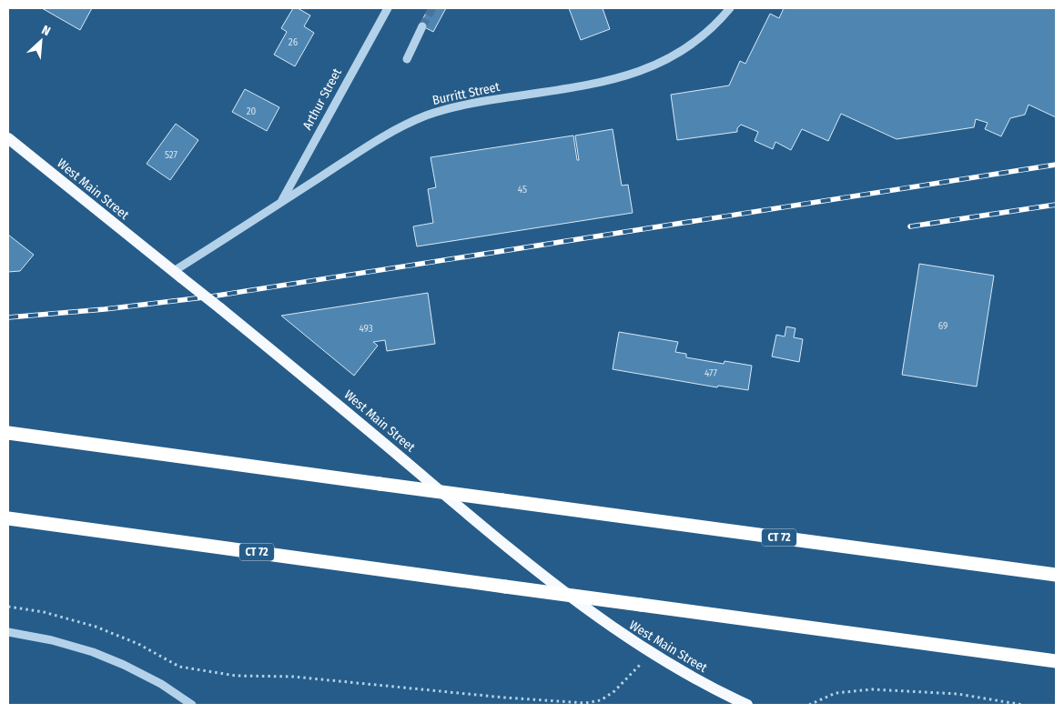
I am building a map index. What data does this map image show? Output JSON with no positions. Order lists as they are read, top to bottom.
{
  "streets": {
    "highway": ["CT 72"],
    "main road": ["West Main Street"],
    "street": ["Burritt Street", "Arthur Street"]
  },
  "crossings": [
    ["Burritt Street", "Arthur Street"],
    ["Burritt Street", "West Main Street"]
  ],
  "house_numbers": [
    "26",
    "20",
    "527",
    "45",
    "69",
    "493",
    "477"
  ],
  "north": "top right"
}
